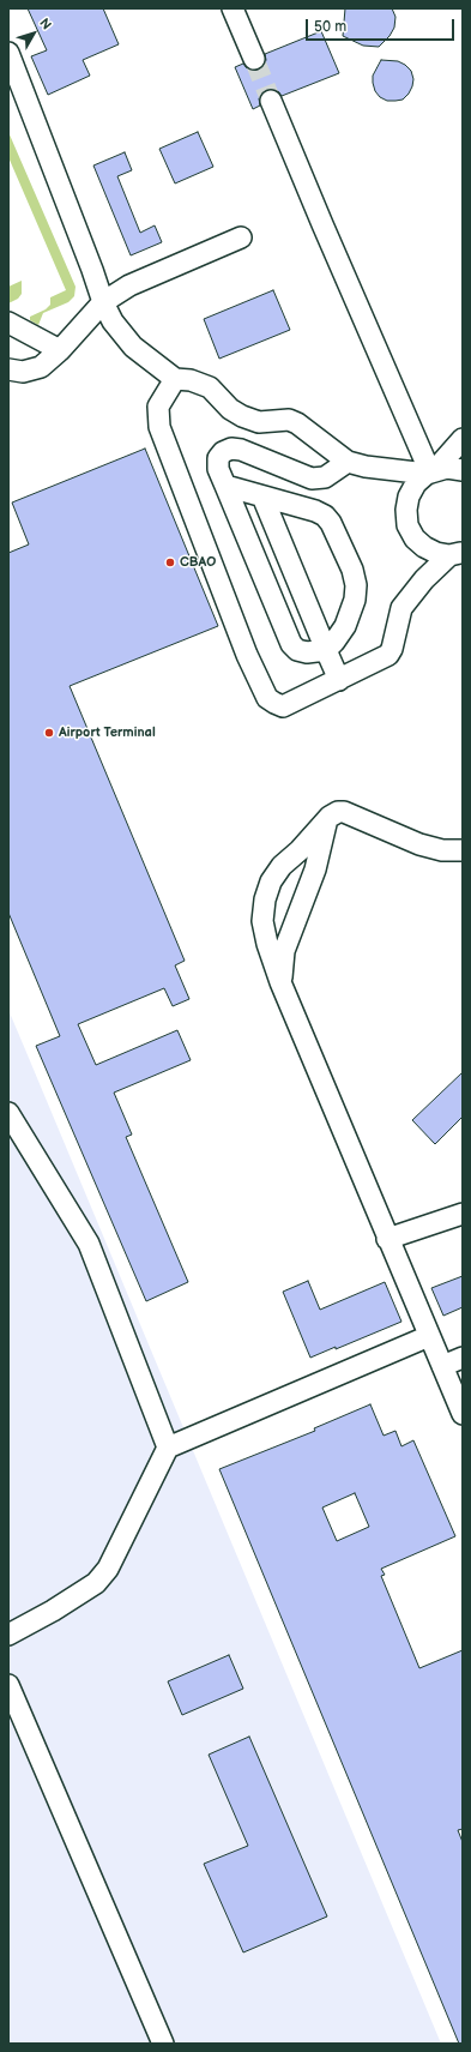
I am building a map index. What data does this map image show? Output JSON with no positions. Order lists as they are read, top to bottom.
{
  "places": ["CBAO", "Airport Terminal"],
  "scale_bar": "50 m",
  "north": "top right"
}
